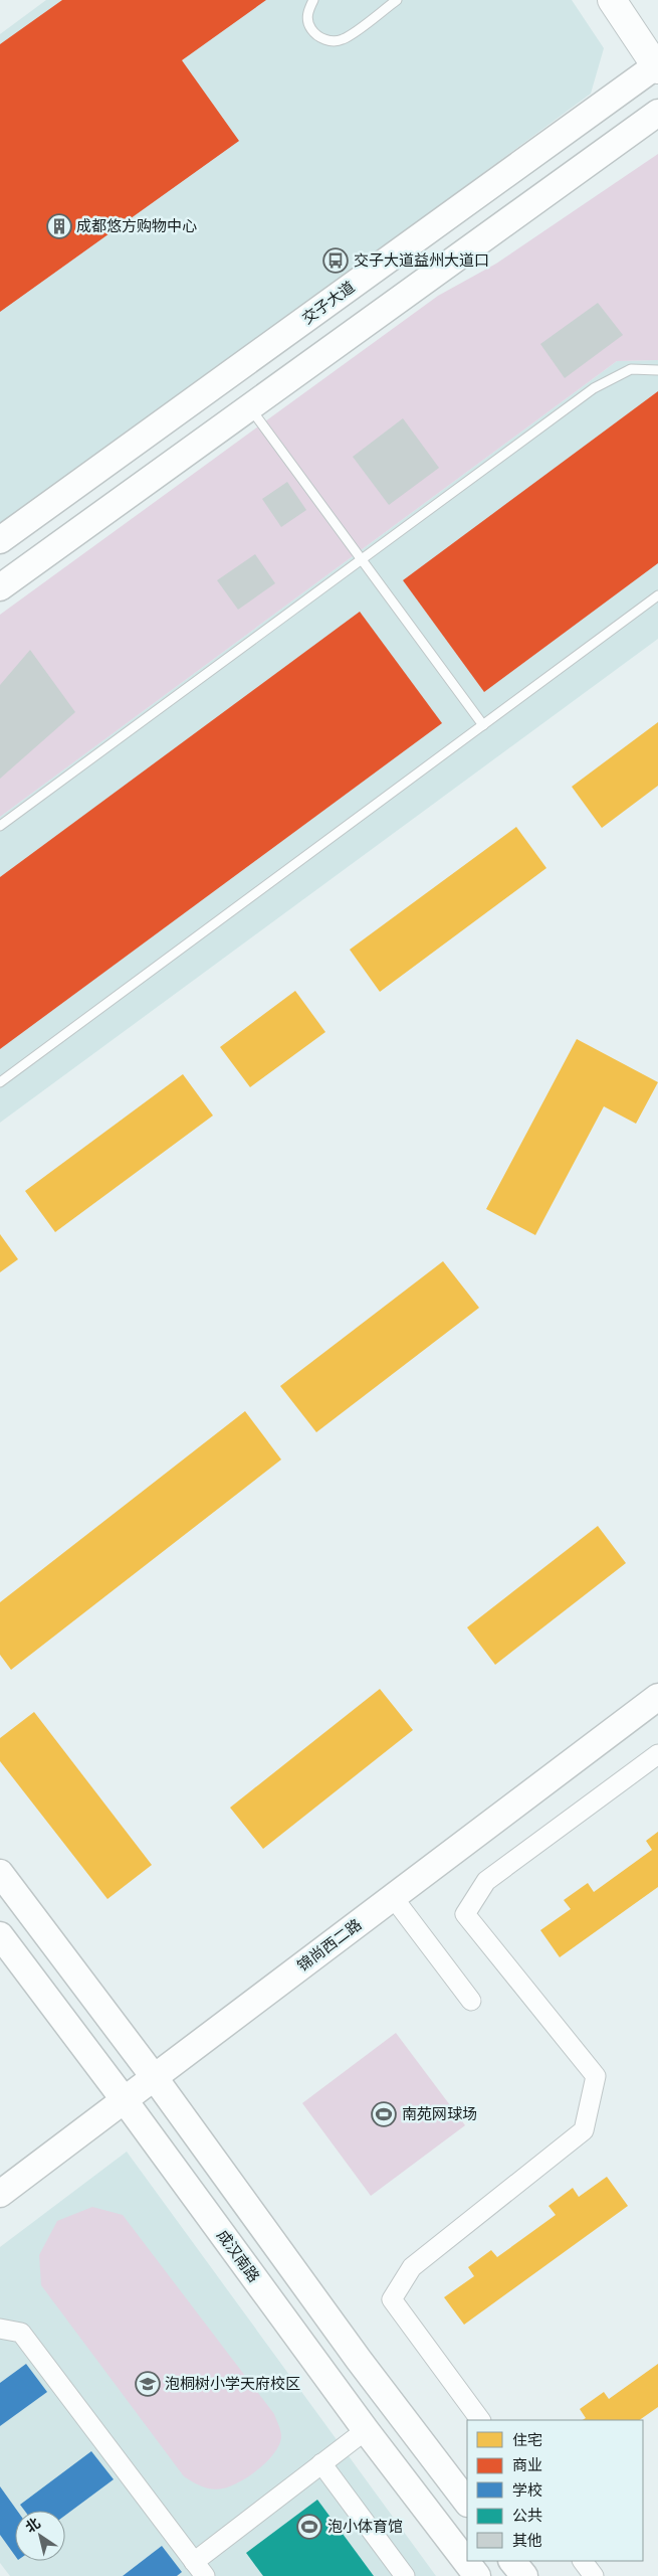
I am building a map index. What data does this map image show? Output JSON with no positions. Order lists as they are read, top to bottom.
{
  "streets": {
    "main road": ["交子大道", "锦尚西二路", "成汉南路"]
  },
  "crossings": [
    ["锦尚西二路", "成汉南路"]
  ],
  "places": {
    "building": ["成都悠方购物中心"],
    "bus stop": ["交子大道益州大道口"],
    "sports": ["南苑网球场", "泡小体育馆"],
    "school or university": ["泡桐树小学天府校区"]
  },
  "legend": [
    "住宅",
    "商业",
    "学校",
    "公共",
    "其他"
  ],
  "north": "top left"
}
